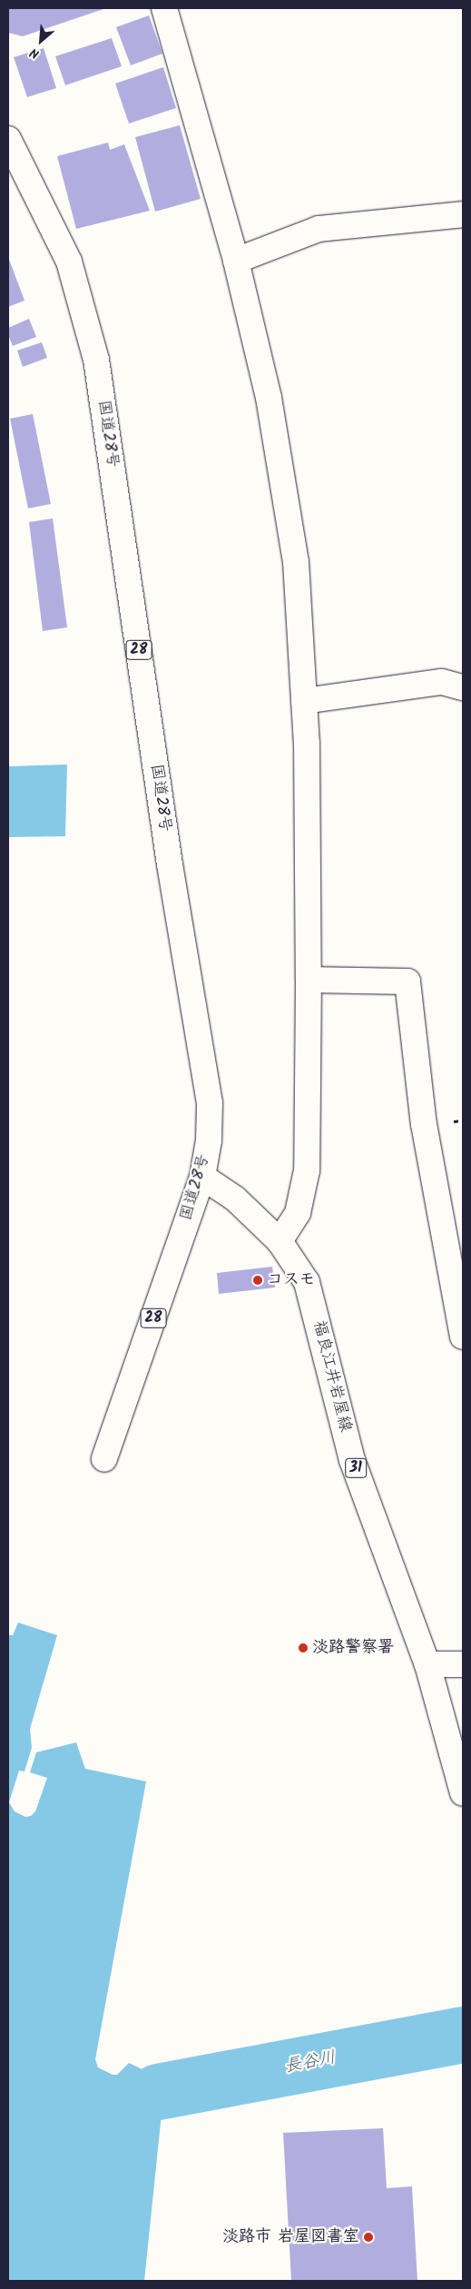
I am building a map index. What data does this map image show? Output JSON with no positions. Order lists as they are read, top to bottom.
{
  "streets": {
    "main road": [
      "国道28号",
      "28",
      "福良江井岩屋線",
      "31"
    ]
  },
  "crossings": [
    ["国道28号", "福良江井岩屋線"]
  ],
  "water": ["長谷川"],
  "places": ["コスモ", "淡路警察署", "淡路市 岩屋図書室"],
  "north": "bottom left"
}
